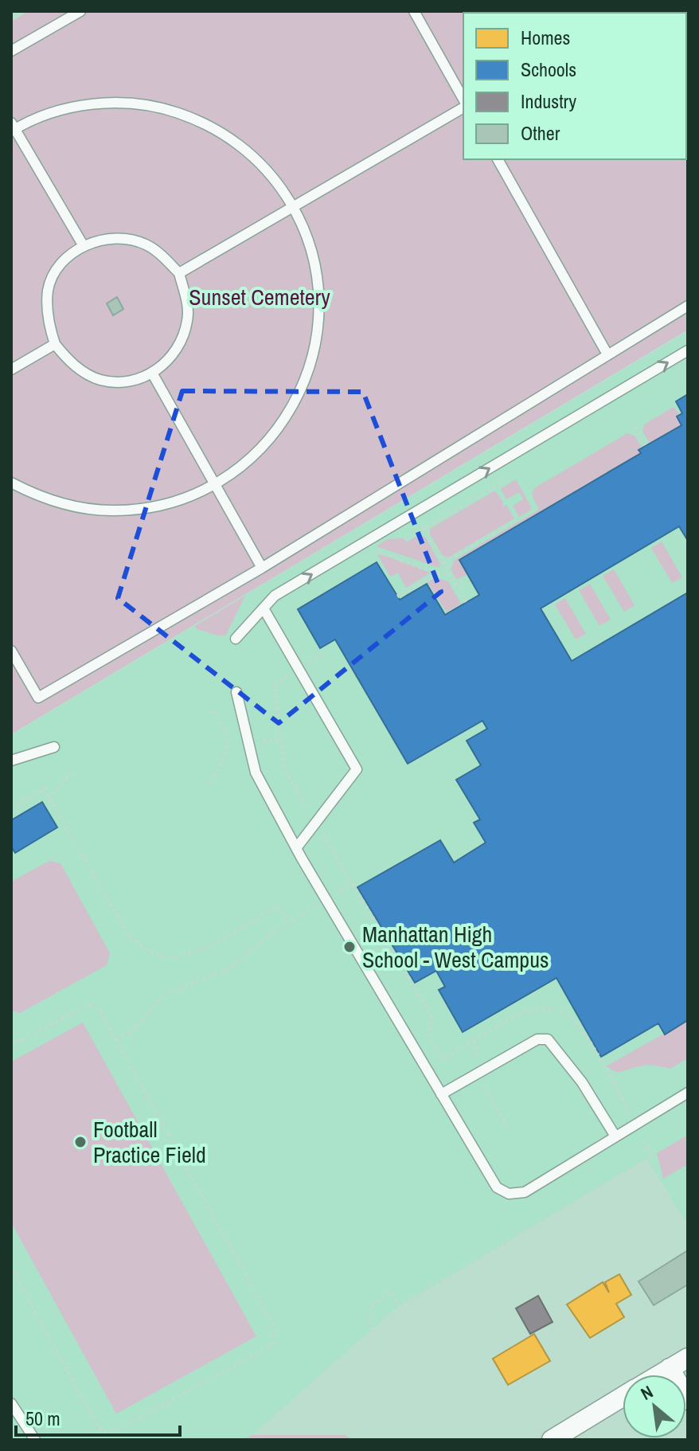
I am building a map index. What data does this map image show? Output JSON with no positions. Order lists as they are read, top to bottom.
{
  "parks": ["Sunset Cemetery"],
  "places": ["Manhattan High School - West Campus", "Football Practice Field"],
  "legend": [
    "Homes",
    "Schools",
    "Industry",
    "Other"
  ],
  "scale_bar": "50 m",
  "north": "top left"
}
